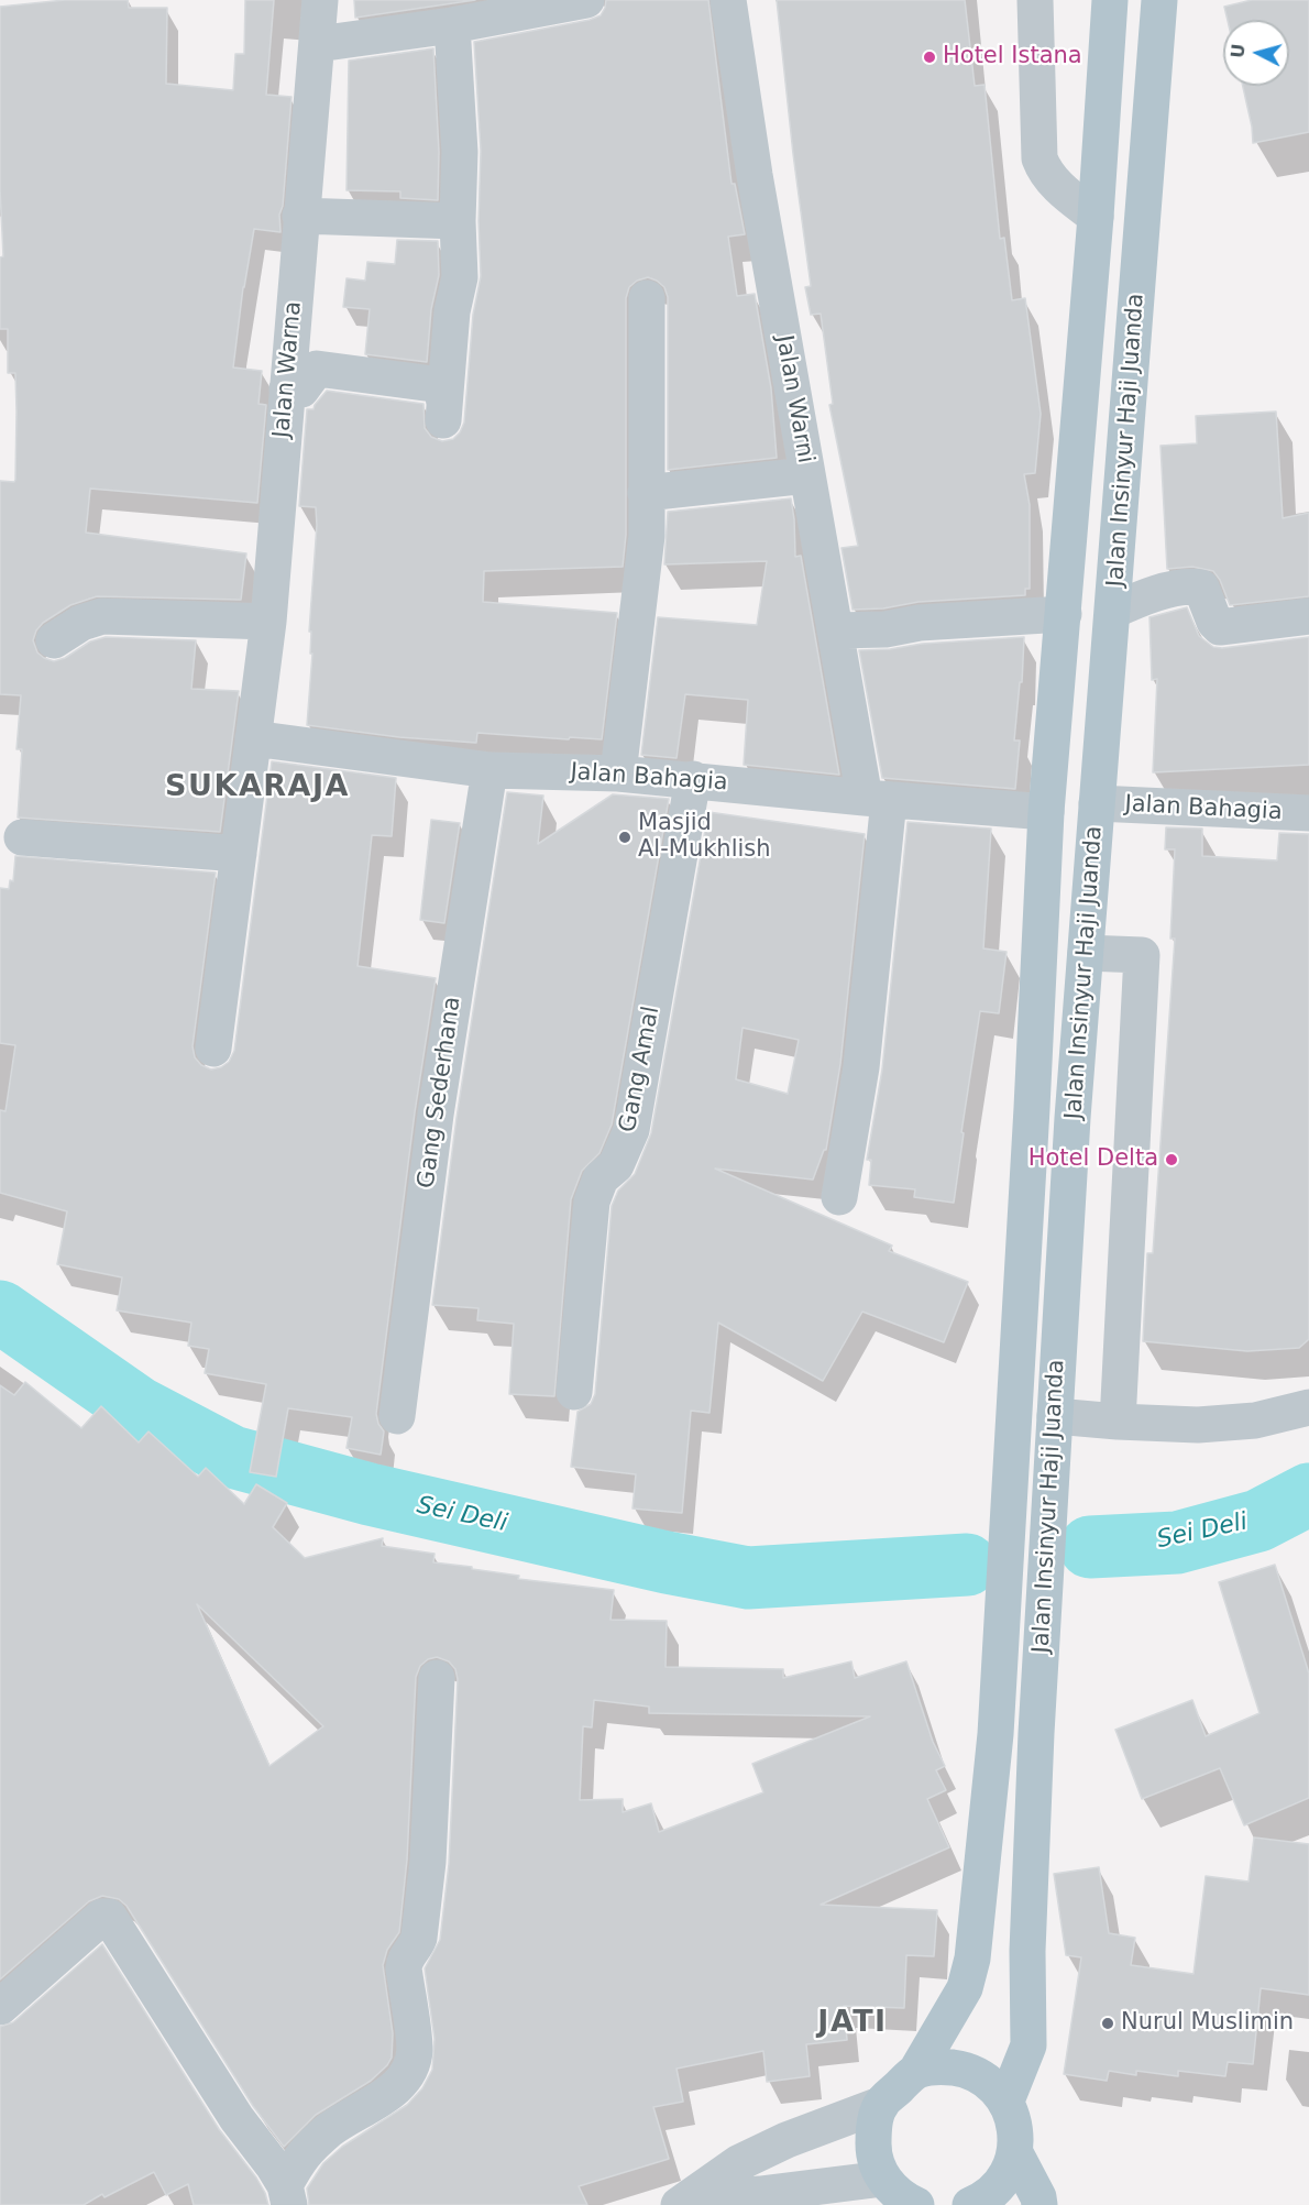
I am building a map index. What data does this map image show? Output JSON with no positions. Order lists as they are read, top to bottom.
{
  "streets": {
    "main road": ["Jalan Insinyur Haji Juanda"],
    "street": [
      "Jalan Warna",
      "Jalan Warni",
      "Jalan Bahagia",
      "Gang Amal",
      "Gang Sederhana"
    ]
  },
  "crossings": [
    ["Jalan Warna", "Jalan Bahagia"],
    ["Jalan Warni", "Jalan Bahagia"],
    ["Jalan Insinyur Haji Juanda", "Jalan Bahagia"],
    ["Jalan Bahagia", "Gang Amal"],
    ["Jalan Bahagia", "Gang Sederhana"]
  ],
  "districts": ["SUKARAJA", "JATI"],
  "water": ["Sei Deli"],
  "places": [
    "Hotel Istana",
    "Masjid Al-Mukhlish",
    "Hotel Delta",
    "Nurul Muslimin"
  ],
  "north": "left"
}
